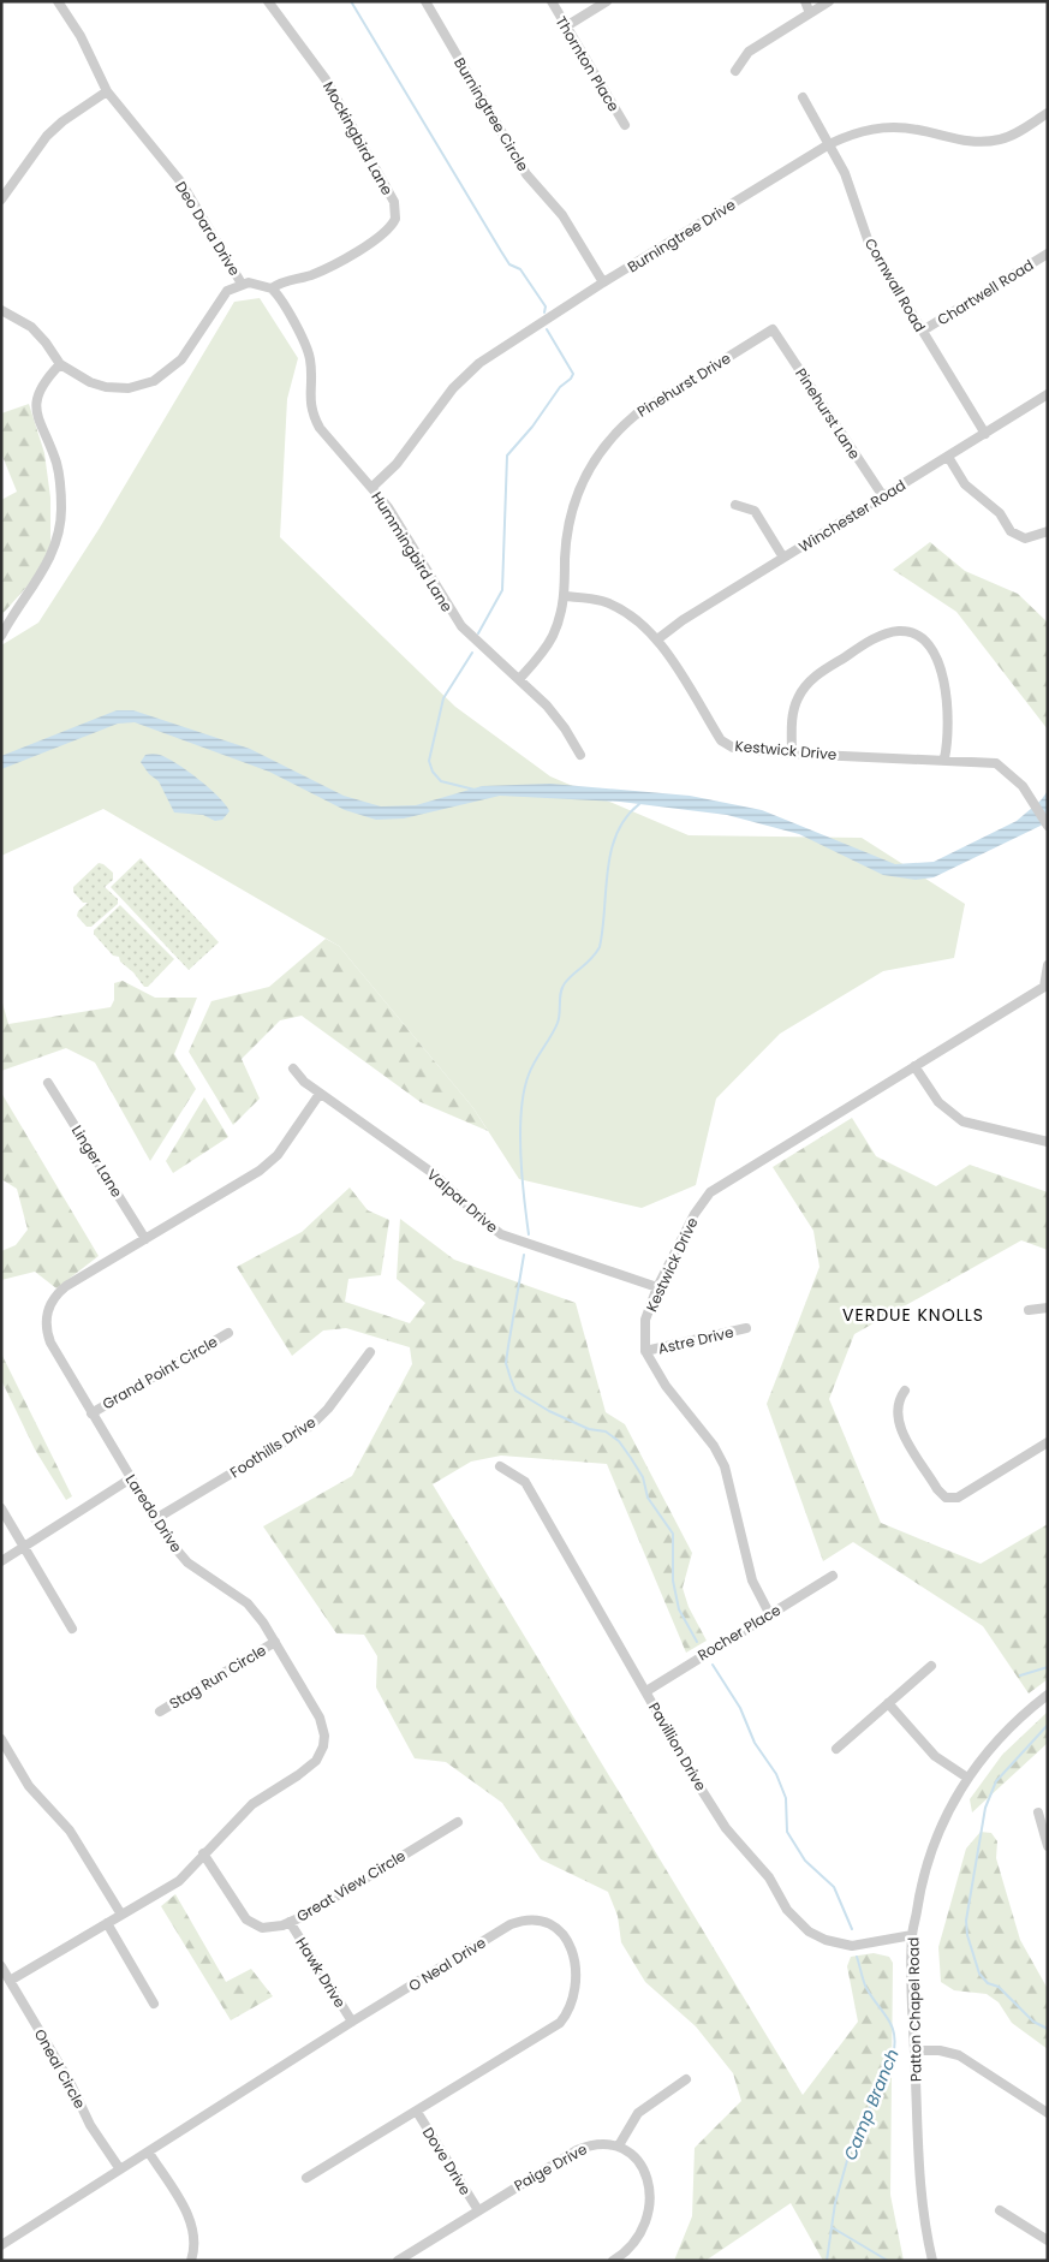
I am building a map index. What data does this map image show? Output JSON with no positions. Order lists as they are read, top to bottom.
{
  "streets": {
    "street": [
      "Thornton Place",
      "Burningtree Circle",
      "Mockingbird Lane",
      "Deo Dara Drive",
      "Burningtree Drive",
      "Cornwall Road",
      "Chartwell Road",
      "Pinehurst Drive",
      "Pinehurst Lane",
      "Winchester Road",
      "Hummingbird Lane",
      "Kestwick Drive",
      "Linger Lane",
      "Valpar Drive",
      "Astre Drive",
      "Grand Point Circle",
      "Foothills Drive",
      "Laredo Drive",
      "Rocher Place",
      "Stag Run Circle",
      "Pavillion Drive",
      "Great View Circle",
      "O Neal Drive",
      "Hawk Drive",
      "Patton Chapel Road",
      "Oneal Circle",
      "Dove Drive",
      "Paige Drive"
    ]
  },
  "crossings": [
    ["Burningtree Circle", "Burningtree Drive"],
    ["Mockingbird Lane", "Hummingbird Lane"],
    ["Burningtree Drive", "Cornwall Road"],
    ["Burningtree Drive", "Hummingbird Lane"],
    ["Cornwall Road", "Chartwell Road"],
    ["Cornwall Road", "Winchester Road"],
    ["Pinehurst Drive", "Pinehurst Lane"],
    ["Pinehurst Drive", "Hummingbird Lane"],
    ["Pinehurst Drive", "Kestwick Drive"],
    ["Pinehurst Lane", "Winchester Road"],
    ["Winchester Road", "Kestwick Drive"],
    ["Kestwick Drive", "Valpar Drive"],
    ["Kestwick Drive", "Astre Drive"],
    ["Linger Lane", "Laredo Drive"],
    ["Valpar Drive", "Laredo Drive"],
    ["Grand Point Circle", "Laredo Drive"],
    ["Foothills Drive", "Laredo Drive"],
    ["Laredo Drive", "Stag Run Circle"],
    ["Laredo Drive", "Great View Circle"],
    ["Laredo Drive", "Oneal Circle"],
    ["Rocher Place", "Pavillion Drive"],
    ["Pavillion Drive", "Patton Chapel Road"],
    ["Great View Circle", "Hawk Drive"],
    ["O Neal Drive", "Hawk Drive"],
    ["O Neal Drive", "Oneal Circle"],
    ["O Neal Drive", "Dove Drive"],
    ["Dove Drive", "Paige Drive"]
  ],
  "districts": ["VERDUE KNOLLS"],
  "water": ["Camp Branch"]
}
